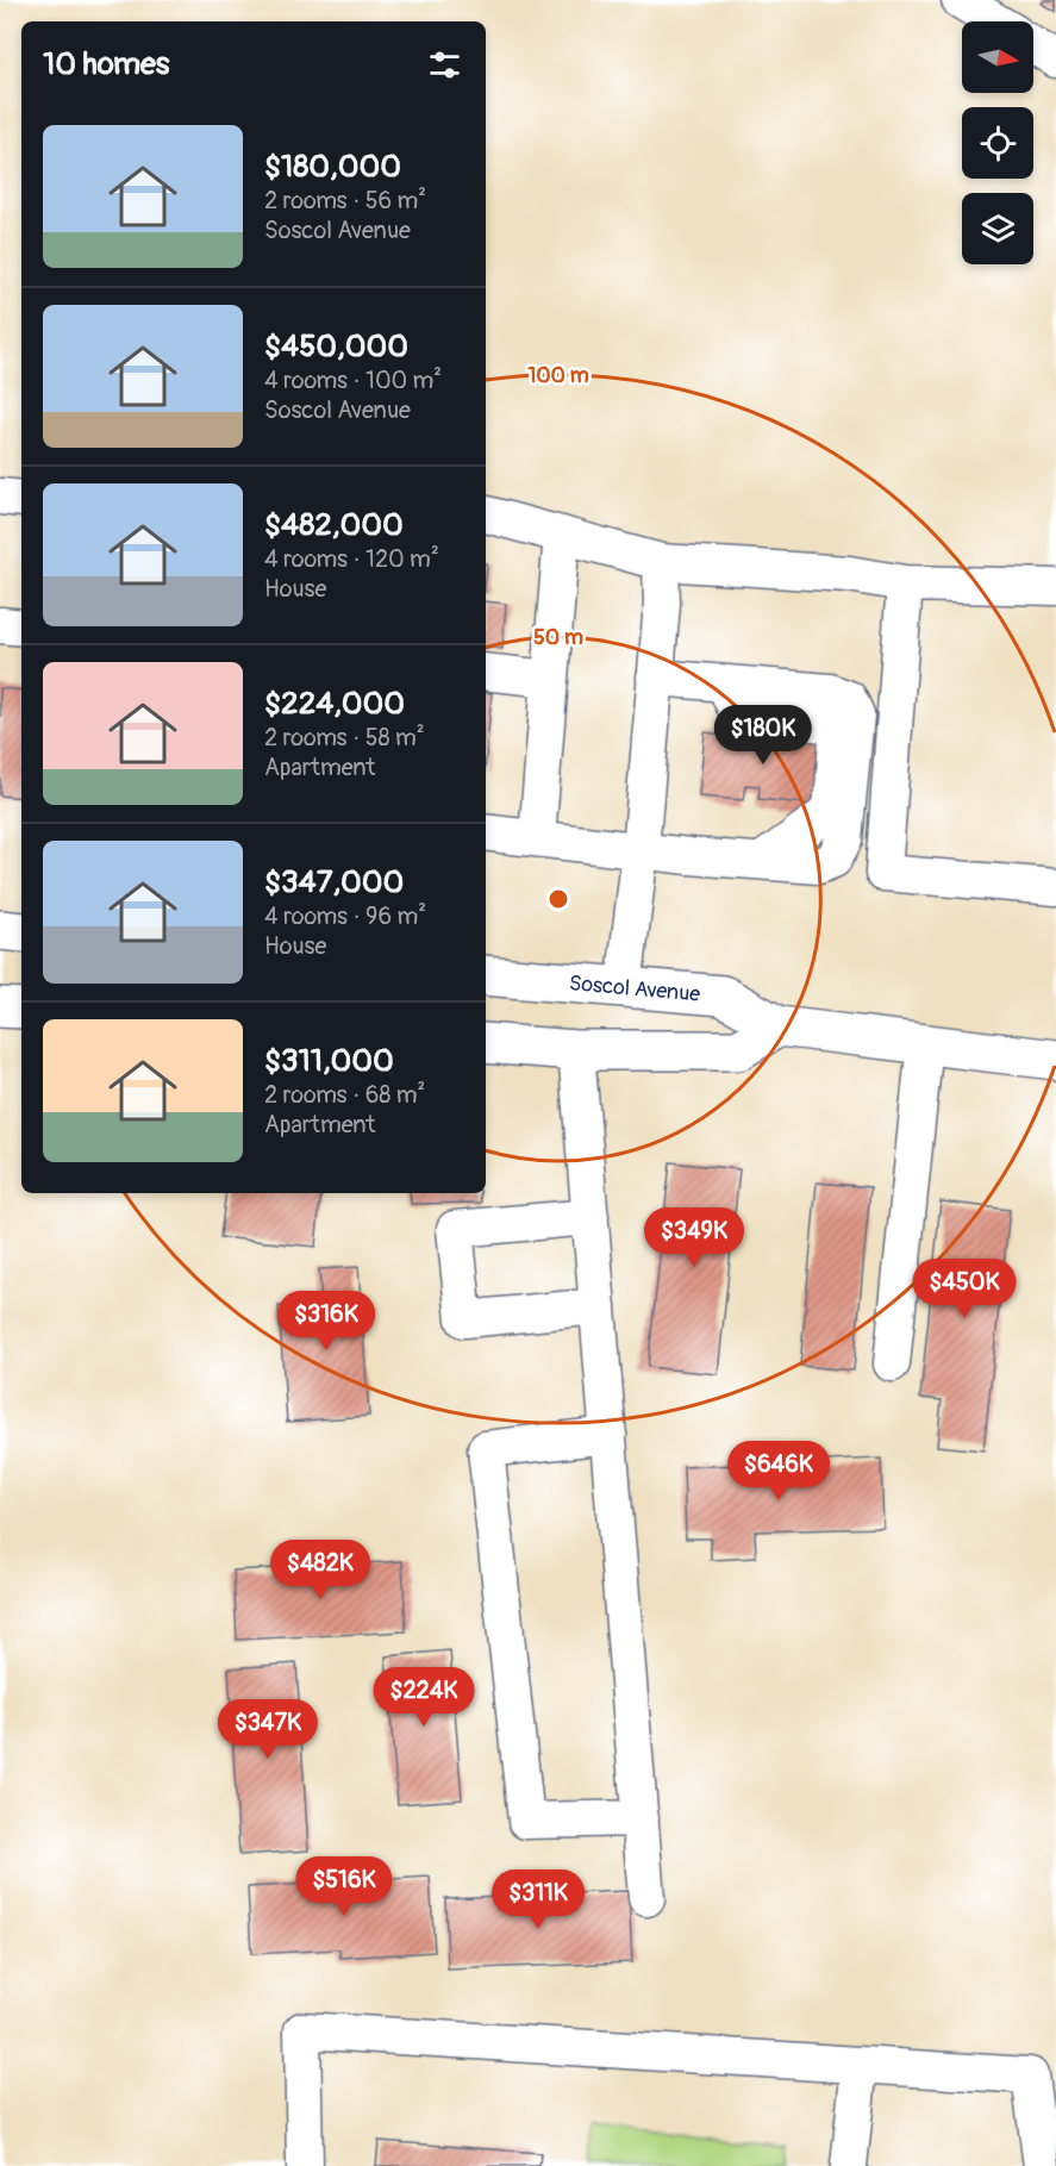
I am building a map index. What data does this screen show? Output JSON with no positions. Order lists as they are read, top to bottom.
{
  "streets": {
    "main road": ["Soscol Avenue"]
  },
  "north": "right",
  "page": {
    "heading": "10 homes",
    "list": [
      {
        "name": "$180,000",
        "note": "2 rooms · 56 m² · Soscol Avenue"
      },
      {
        "name": "$450,000",
        "note": "4 rooms · 100 m² · Soscol Avenue"
      },
      {
        "name": "$482,000",
        "note": "4 rooms · 120 m² · House"
      },
      {
        "name": "$224,000",
        "note": "2 rooms · 58 m² · Apartment"
      },
      {
        "name": "$347,000",
        "note": "4 rooms · 96 m² · House"
      },
      {
        "name": "$311,000",
        "note": "2 rooms · 68 m² · Apartment"
      }
    ],
    "price": [
      "$180K",
      "$349K",
      "$450K",
      "$316K",
      "$646K",
      "$482K",
      "$224K",
      "$347K",
      "$516K",
      "$311K"
    ]
  },
  "rings": ["100 m", "50 m"]
}
